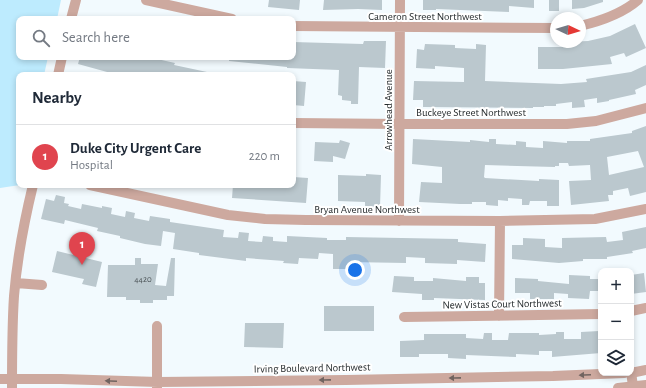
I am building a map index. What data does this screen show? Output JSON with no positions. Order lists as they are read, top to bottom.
{
  "streets": {
    "street": [
      "Cameron Street Northwest",
      "Arrowhead Avenue",
      "Buckeye Street Northwest",
      "Bryan Avenue Northwest",
      "New Vistas Court Northwest",
      "Irving Boulevard Northwest"
    ]
  },
  "crossings": [
    ["Cameron Street Northwest", "Arrowhead Avenue"],
    ["Arrowhead Avenue", "Buckeye Street Northwest"],
    ["Arrowhead Avenue", "Bryan Avenue Northwest"]
  ],
  "one_way": ["Irving Boulevard Northwest"],
  "house_numbers": ["4420"],
  "north": "right",
  "page": {
    "search": "Search here",
    "heading": "Nearby",
    "list": [
      {
        "mark": "1",
        "name": "Duke City Urgent Care",
        "note": "Hospital",
        "value": "220 m"
      }
    ],
    "pins": "1",
    "map_buttons": ["+", "−"]
  }
}
